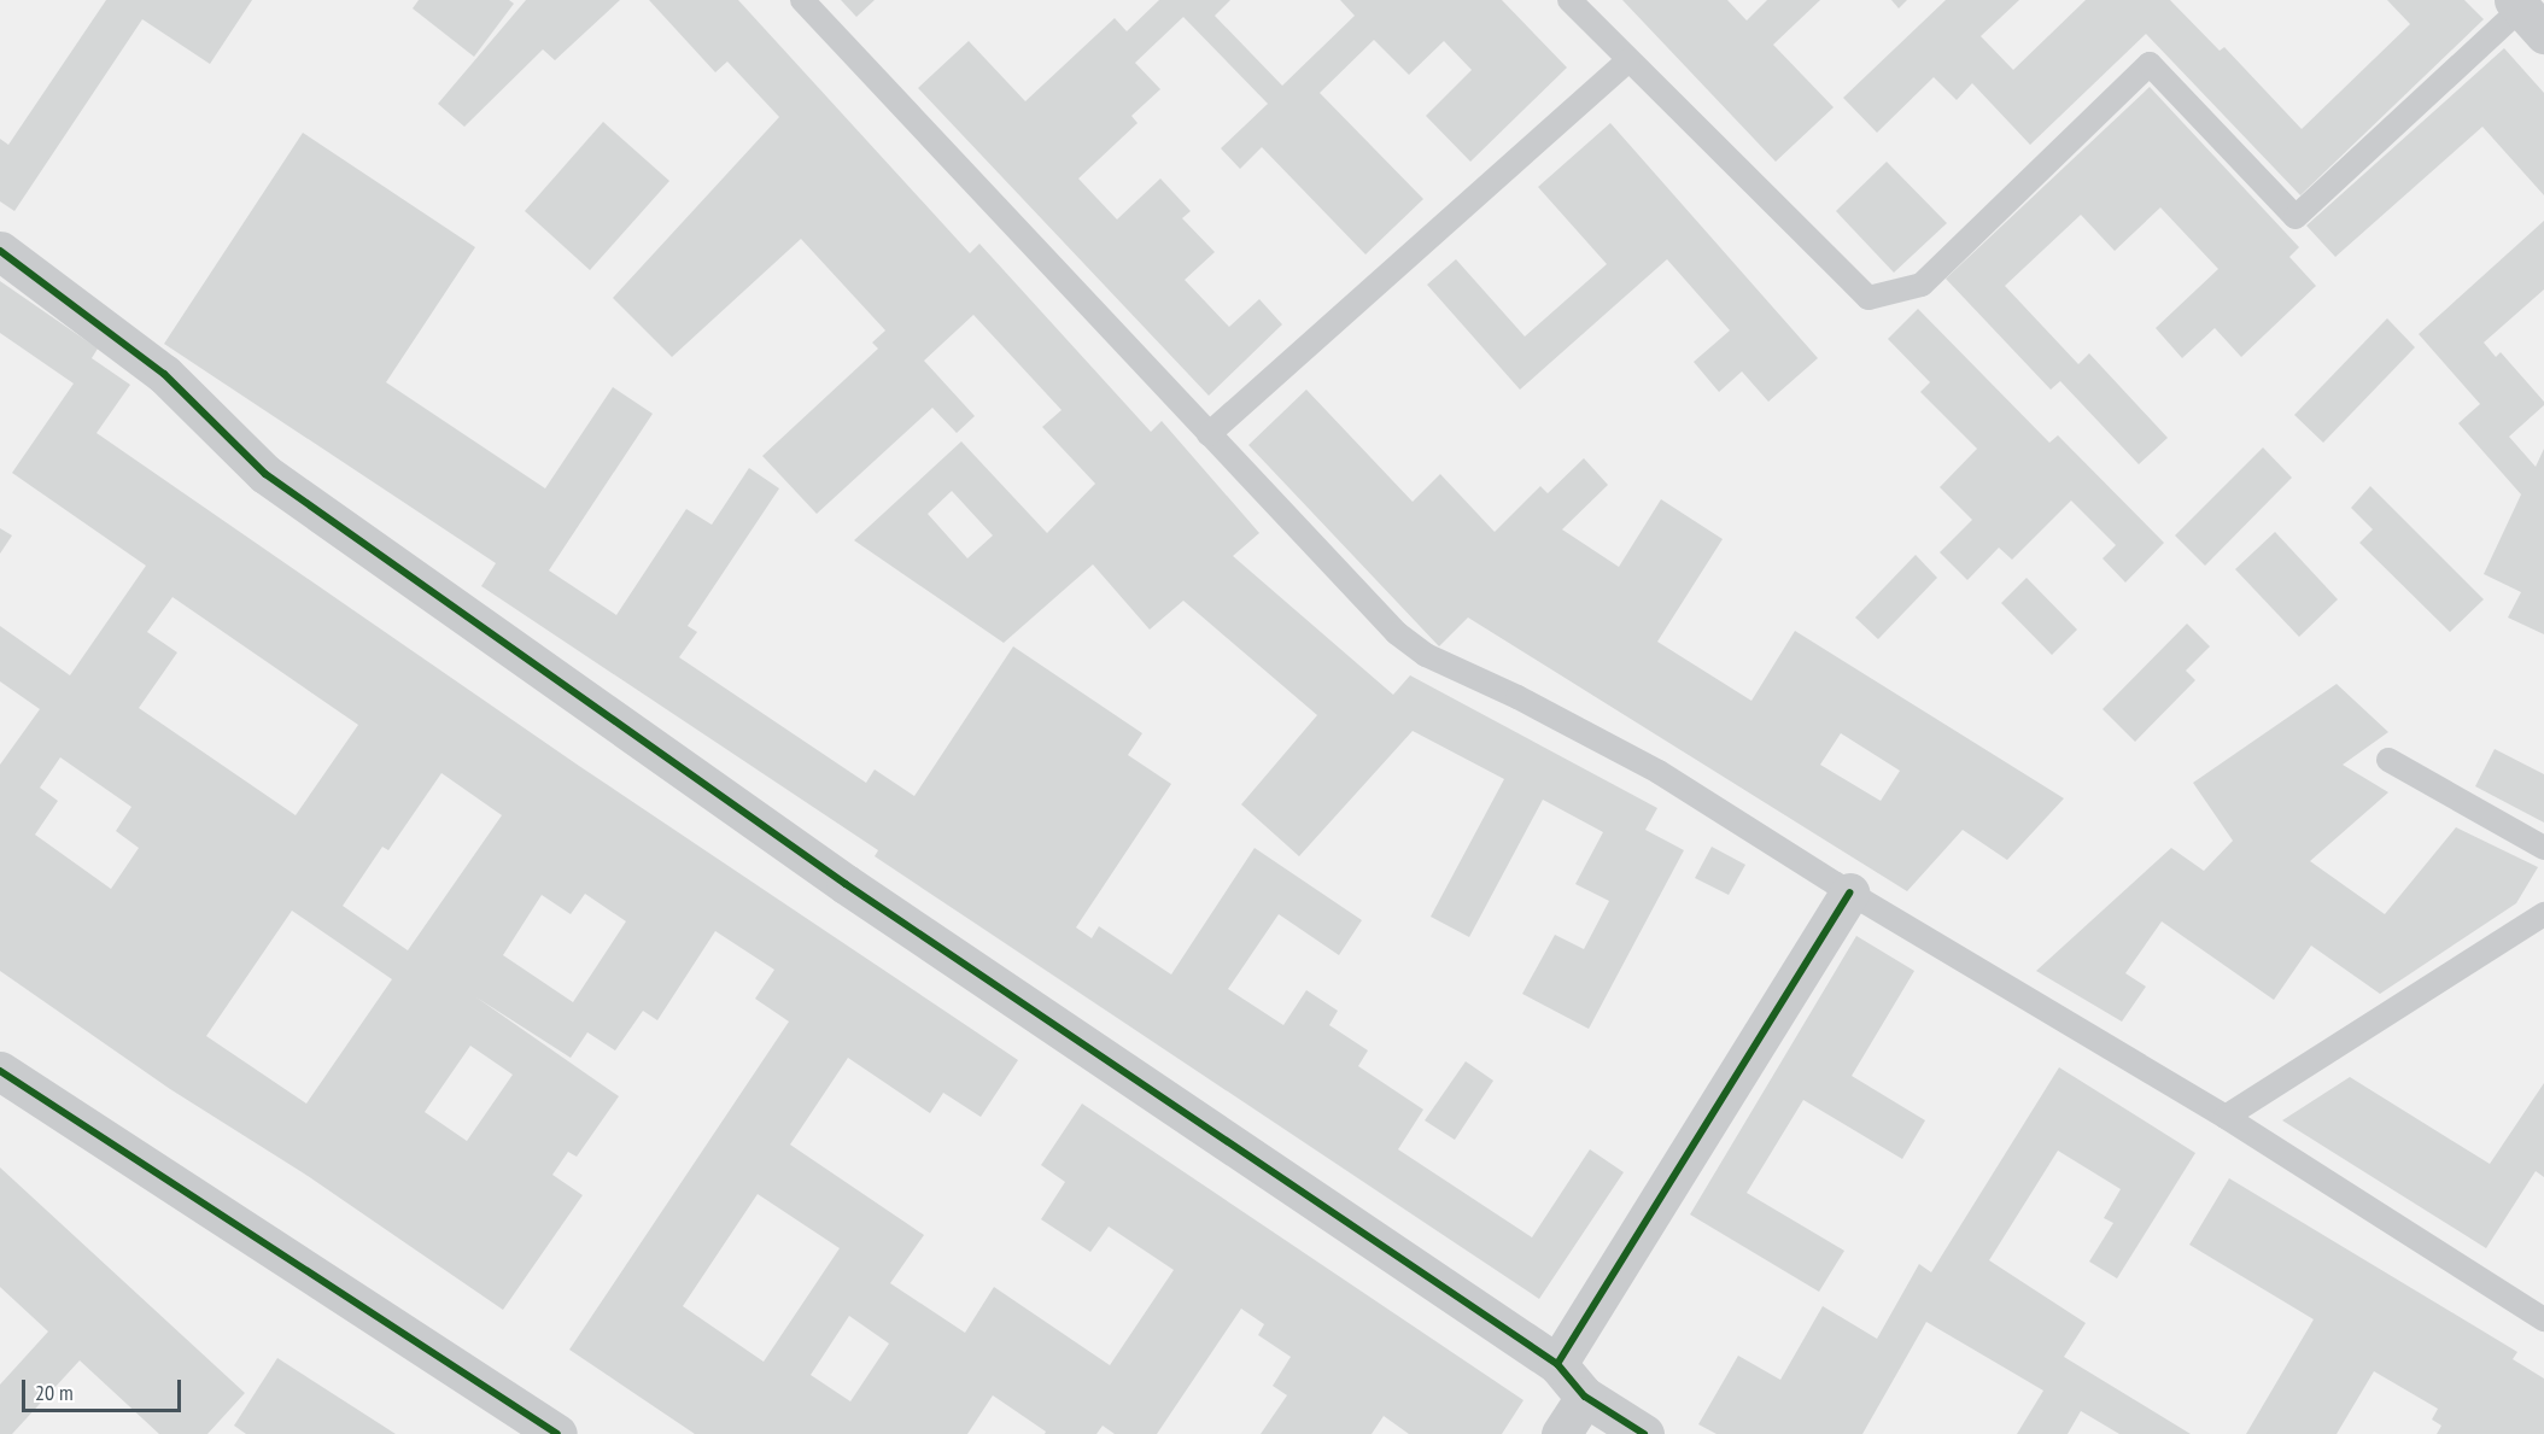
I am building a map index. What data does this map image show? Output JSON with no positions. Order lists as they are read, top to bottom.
{
  "scale_bar": "20 m"
}
